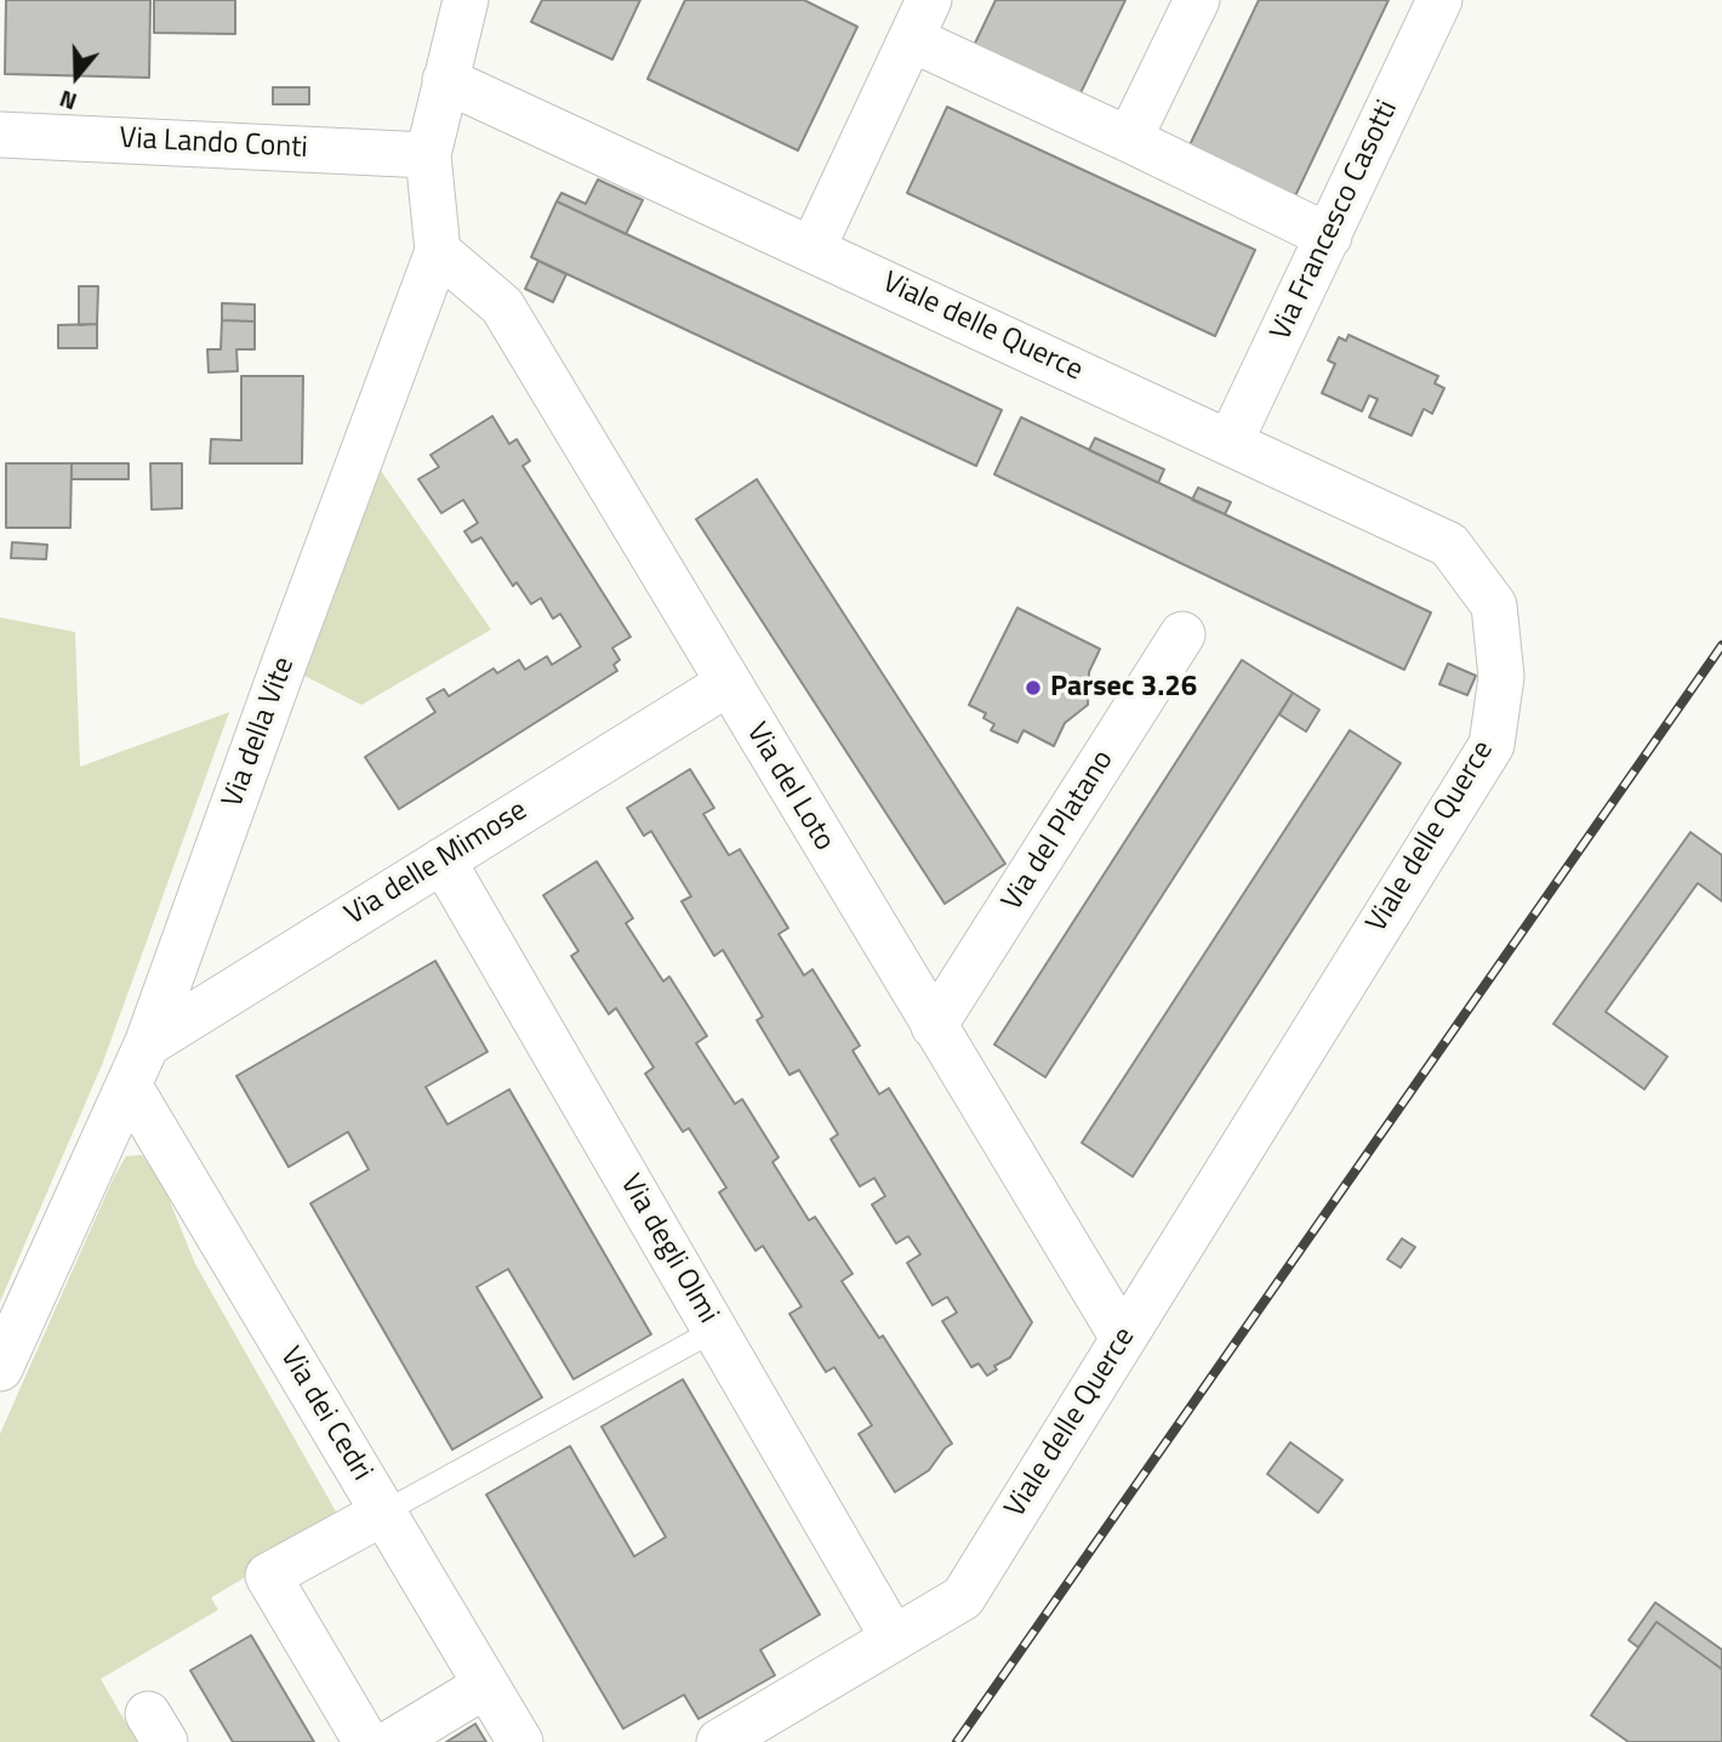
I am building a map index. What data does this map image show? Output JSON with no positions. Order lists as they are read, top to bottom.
{
  "streets": {
    "street": [
      "Via Lando Conti",
      "Via Francesco Casotti",
      "Viale delle Querce",
      "Via della Vite",
      "Via del Loto",
      "Via del Platano",
      "Via delle Mimose",
      "Via degli Olmi",
      "Via dei Cedri"
    ]
  },
  "crossings": [
    ["Via Lando Conti", "Via della Vite"],
    ["Via Francesco Casotti", "Viale delle Querce"],
    ["Viale delle Querce", "Via della Vite"],
    ["Viale delle Querce", "Via del Loto"],
    ["Viale delle Querce", "Via degli Olmi"],
    ["Via della Vite", "Via del Loto"],
    ["Via della Vite", "Via delle Mimose"],
    ["Via della Vite", "Via dei Cedri"],
    ["Via del Loto", "Via del Platano"],
    ["Via del Loto", "Via delle Mimose"],
    ["Via delle Mimose", "Via degli Olmi"]
  ],
  "places": ["Parsec 3.26"],
  "north": "bottom"
}
